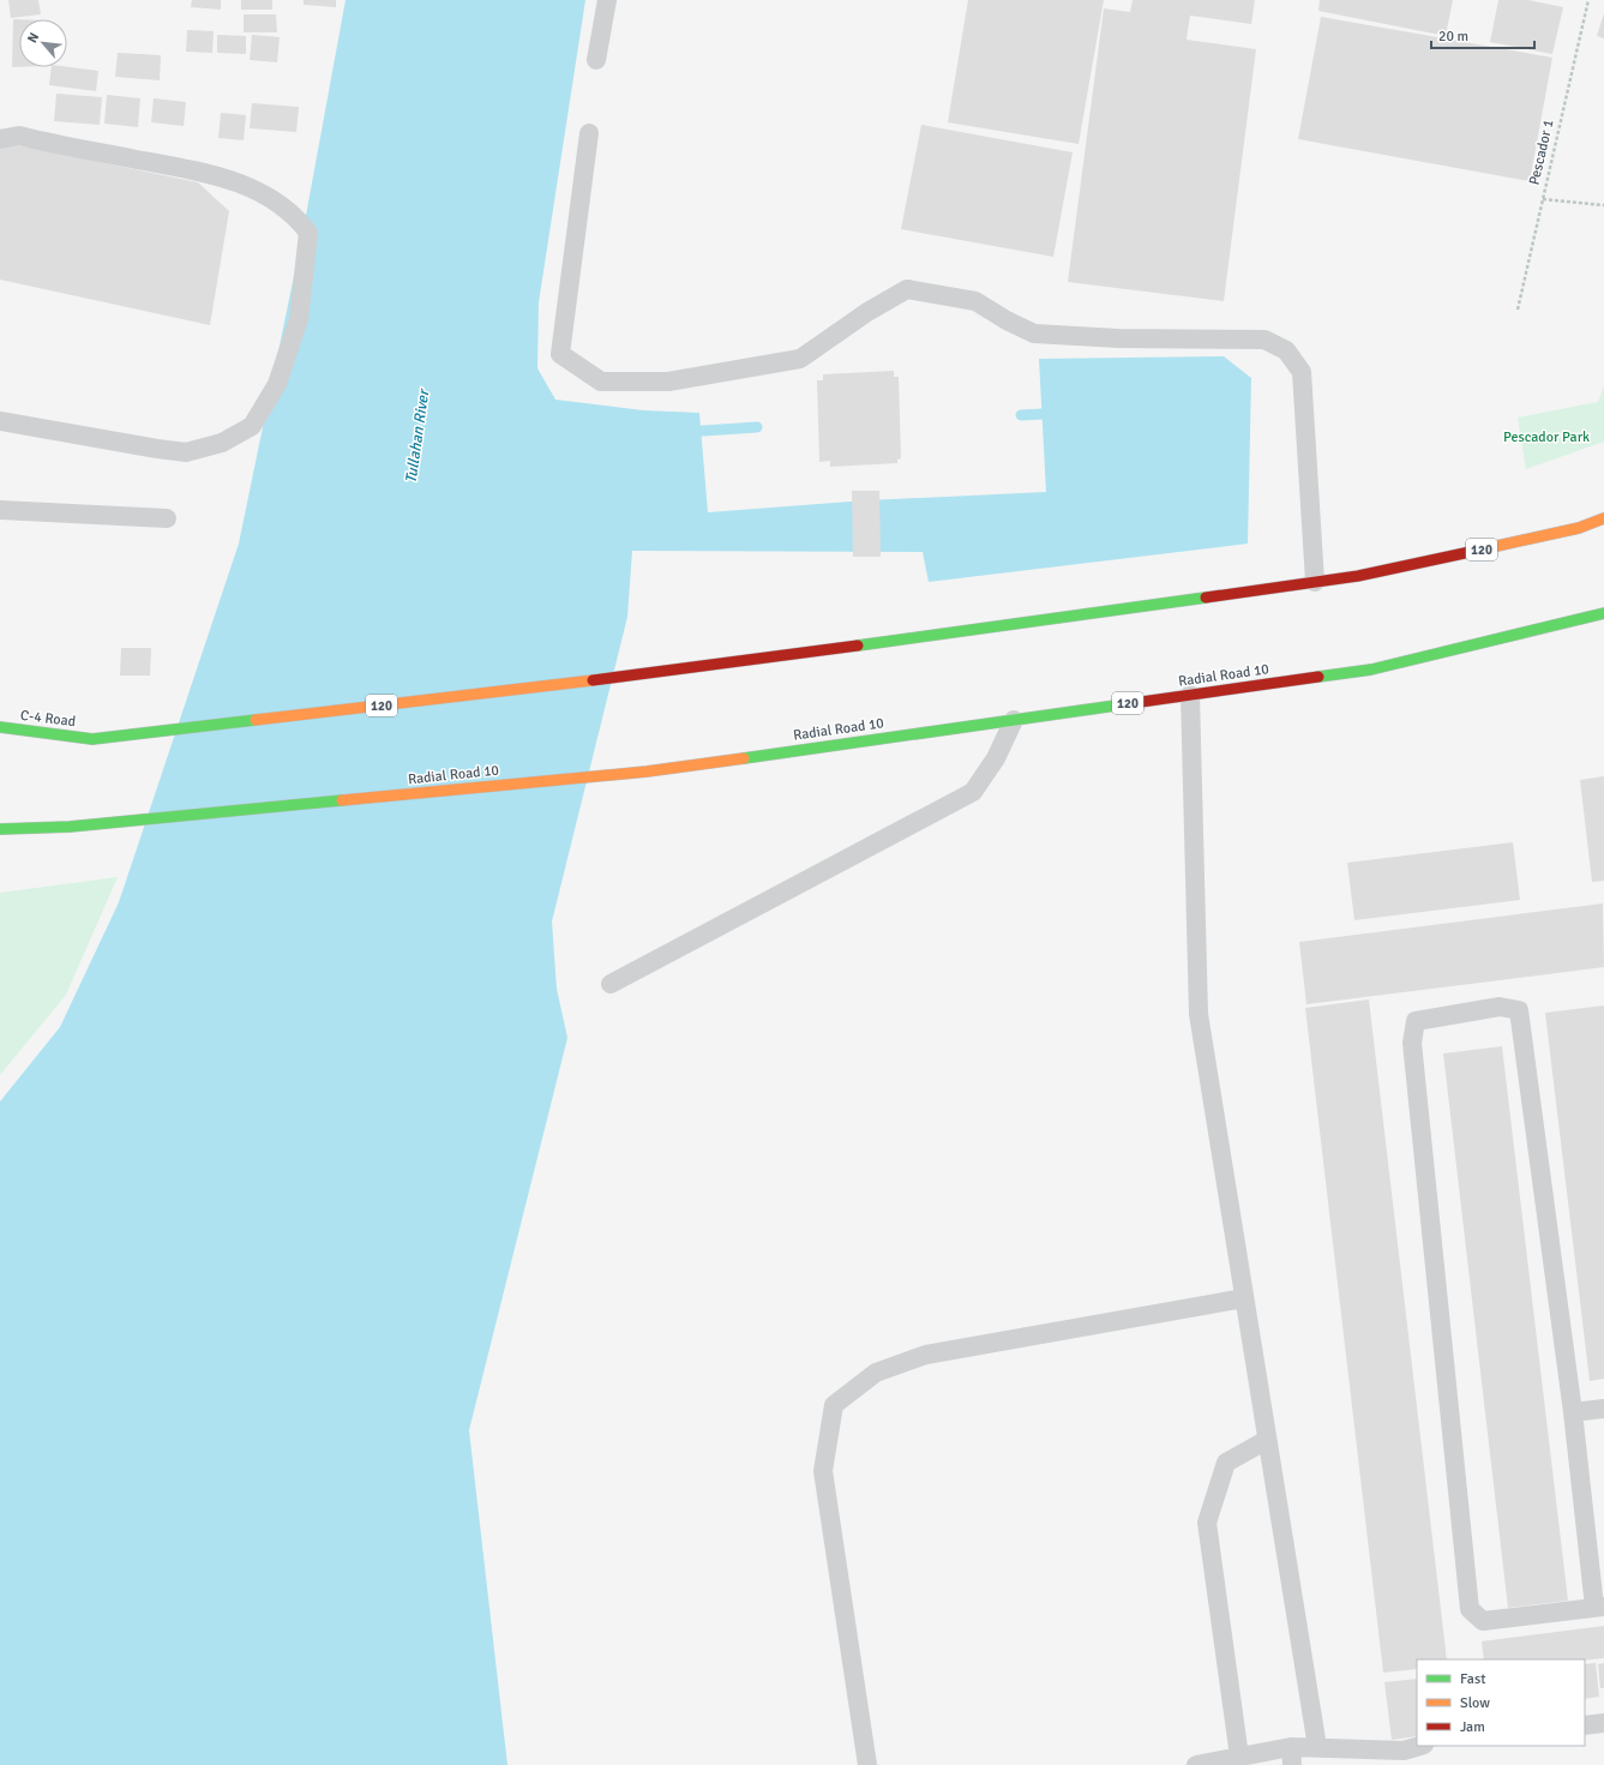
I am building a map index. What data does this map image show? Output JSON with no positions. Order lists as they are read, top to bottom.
{
  "streets": {
    "highway": ["120", "Radial Road 10", "C-4 Road"],
    "path": ["Pescador 1"]
  },
  "crossings": [
    ["120", "C-4 Road"]
  ],
  "water": ["Tullahan River"],
  "parks": ["Pescador Park"],
  "legend": ["Fast", "Slow", "Jam"],
  "scale_bar": "20 m",
  "north": "top left"
}
